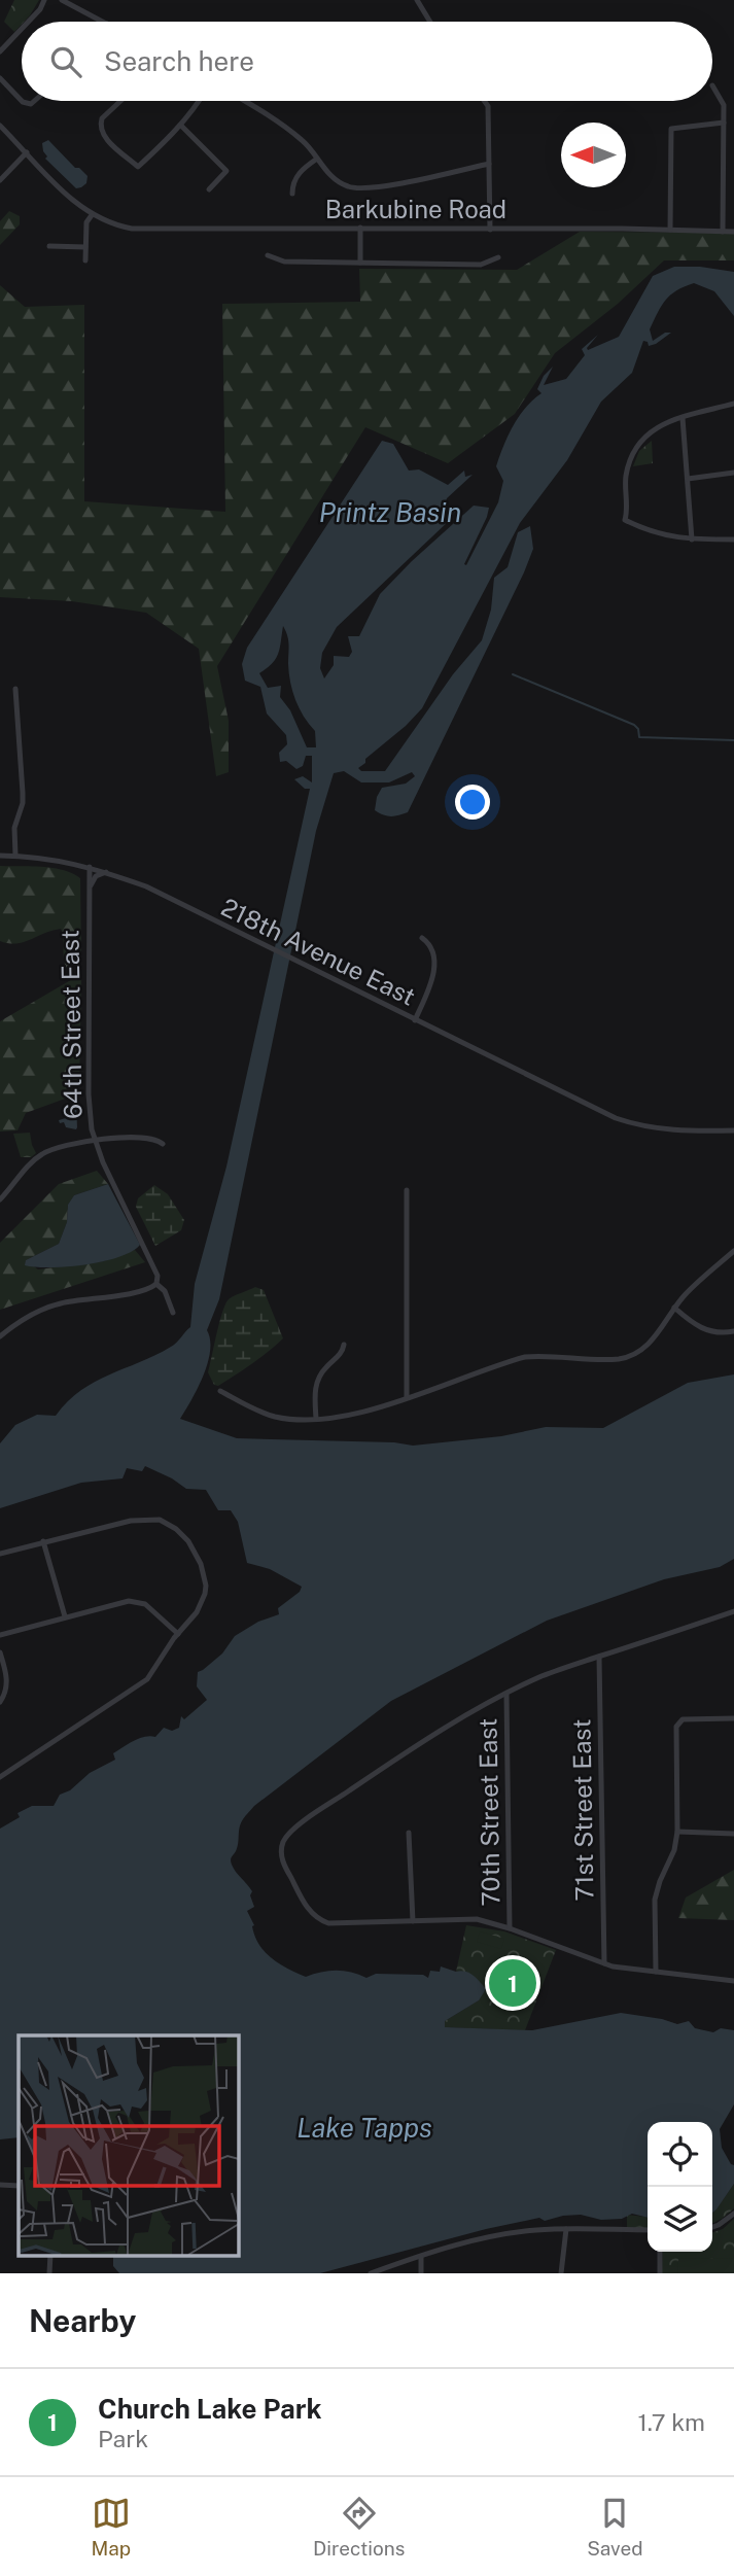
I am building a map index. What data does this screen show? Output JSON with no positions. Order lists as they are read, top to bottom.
{
  "streets": {
    "street": [
      "Barkubine Road",
      "218th Avenue East",
      "64th Street East",
      "71st Street East",
      "70th Street East"
    ]
  },
  "crossings": [
    ["218th Avenue East", "64th Street East"]
  ],
  "water": ["Printz Basin", "Lake Tapps"],
  "north": "left",
  "page": {
    "search": "Search here",
    "pins": "1",
    "heading": "Nearby",
    "list": [
      {
        "mark": "1",
        "name": "Church Lake Park",
        "note": "Park",
        "value": "1.7 km"
      }
    ],
    "nav": ["Map", "Directions", "Saved"]
  }
}
